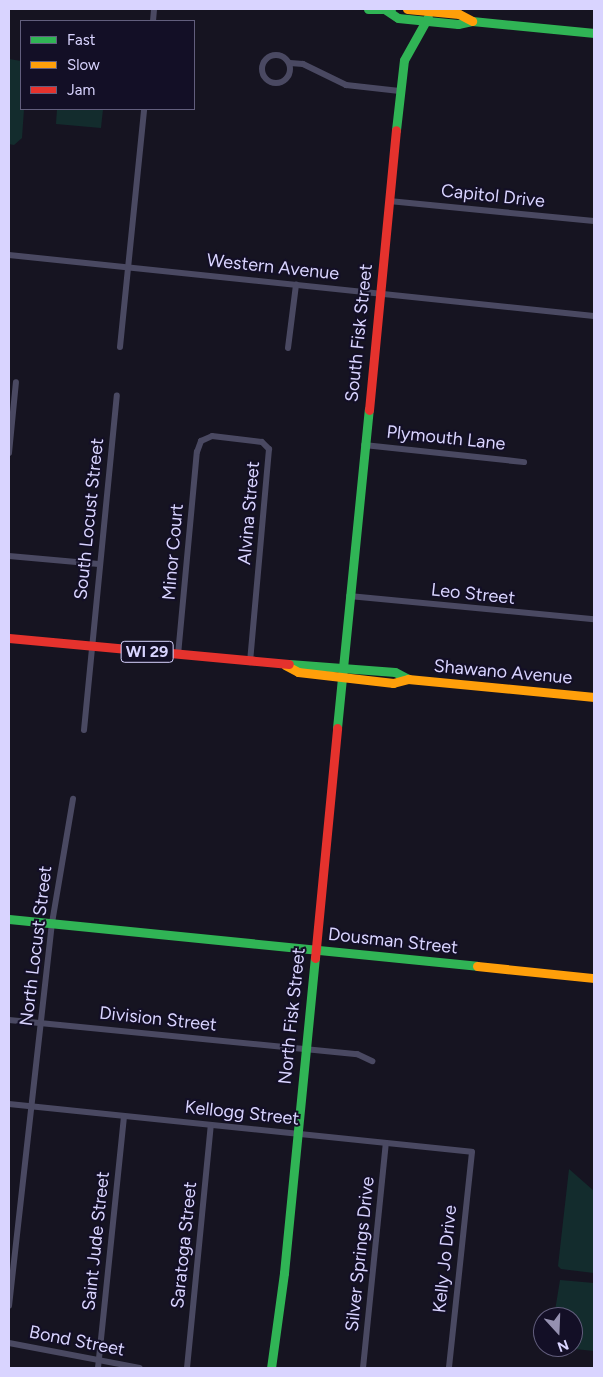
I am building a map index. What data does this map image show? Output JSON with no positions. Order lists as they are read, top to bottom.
{
  "streets": {
    "street": [
      "Capitol Drive",
      "Western Avenue",
      "South Fisk Street",
      "Plymouth Lane",
      "Alvina Street",
      "South Locust Street",
      "Minor Court",
      "Leo Street",
      "WI 29",
      "Shawano Avenue",
      "Dousman Street",
      "North Locust Street",
      "North Fisk Street",
      "Division Street",
      "Kellogg Street",
      "Saint Jude Street",
      "Saratoga Street",
      "Silver Springs Drive",
      "Kelly Jo Drive",
      "Bond Street"
    ]
  },
  "crossings": [
    ["Capitol Drive", "South Fisk Street"],
    ["Western Avenue", "South Fisk Street"],
    ["South Fisk Street", "Plymouth Lane"],
    ["South Fisk Street", "Leo Street"],
    ["South Fisk Street", "Shawano Avenue"],
    ["South Fisk Street", "North Fisk Street"],
    ["Alvina Street", "Minor Court"],
    ["Alvina Street", "Shawano Avenue"],
    ["South Locust Street", "Shawano Avenue"],
    ["Minor Court", "Shawano Avenue"],
    ["Shawano Avenue", "North Fisk Street"],
    ["Dousman Street", "North Locust Street"],
    ["Dousman Street", "North Fisk Street"],
    ["North Locust Street", "Division Street"],
    ["North Locust Street", "Kellogg Street"],
    ["North Fisk Street", "Division Street"],
    ["North Fisk Street", "Kellogg Street"],
    ["Kellogg Street", "Saint Jude Street"],
    ["Kellogg Street", "Saratoga Street"],
    ["Kellogg Street", "Silver Springs Drive"],
    ["Kellogg Street", "Kelly Jo Drive"],
    ["Saint Jude Street", "Bond Street"]
  ],
  "legend": ["Fast", "Slow", "Jam"],
  "north": "bottom"
}
